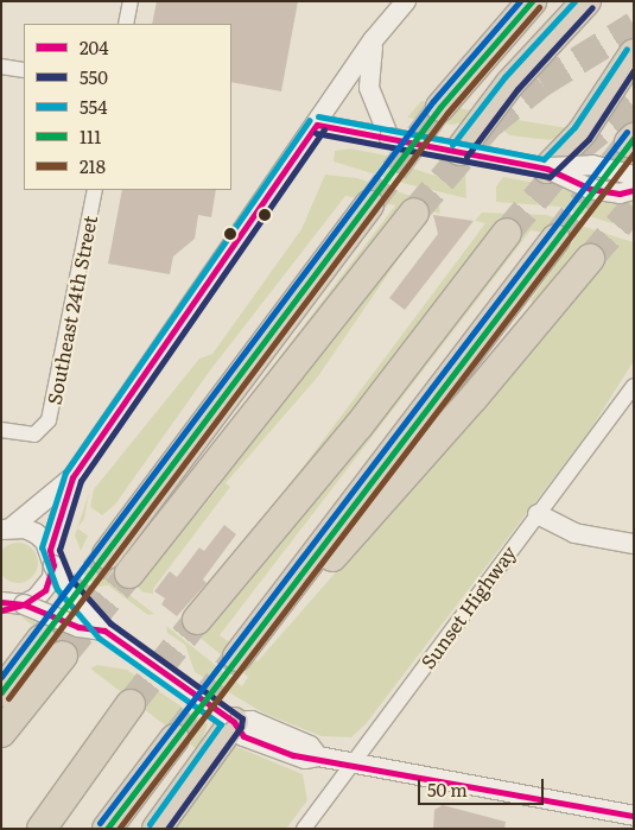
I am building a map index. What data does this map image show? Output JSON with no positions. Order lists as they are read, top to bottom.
{
  "streets": {
    "street": ["Southeast 24th Street", "Sunset Highway"]
  },
  "lines": [
    "transit line 554",
    "transit line 111",
    "transit line 550",
    "transit line 218",
    "transit line 204"
  ],
  "legend": [
    "204",
    "550",
    "554",
    "111",
    "218"
  ],
  "scale_bar": "50 m"
}
